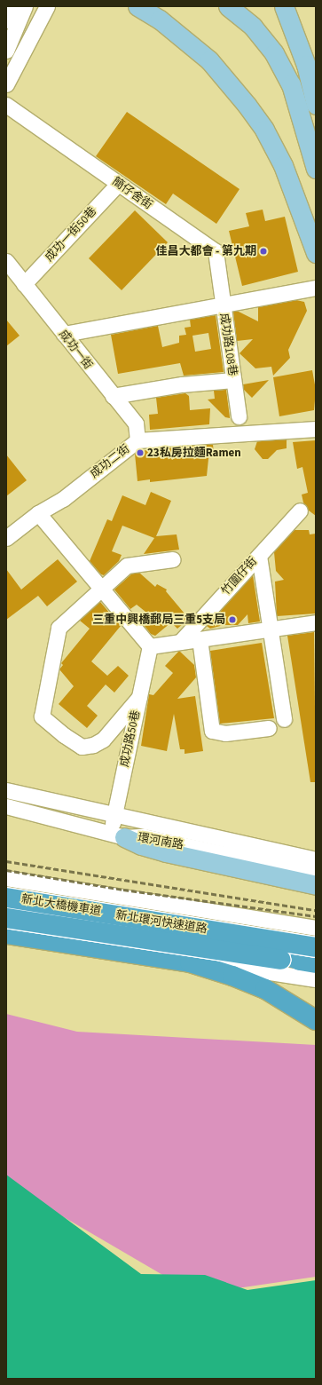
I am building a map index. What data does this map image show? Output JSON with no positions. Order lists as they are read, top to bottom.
{
  "streets": {
    "highway": ["新北環河快速道路"],
    "street": [
      "簡仔舍街",
      "成功一街50巷",
      "成功路108巷",
      "成功一街",
      "成功二街",
      "竹圍仔街",
      "成功路50巷",
      "環河南路",
      "新北大橋機車道"
    ]
  },
  "crossings": [
    ["簡仔舍街", "成功一街50巷"],
    ["簡仔舍街", "成功路108巷"],
    ["成功一街50巷", "成功一街"],
    ["成功一街", "成功二街"],
    ["成功路50巷", "環河南路"],
    ["新北大橋機車道", "新北環河快速道路"]
  ],
  "places": ["佳昌大都會 - 第九期", "23私房拉麵Ramen", "三重中興橋郵局三重5支局"]
}
